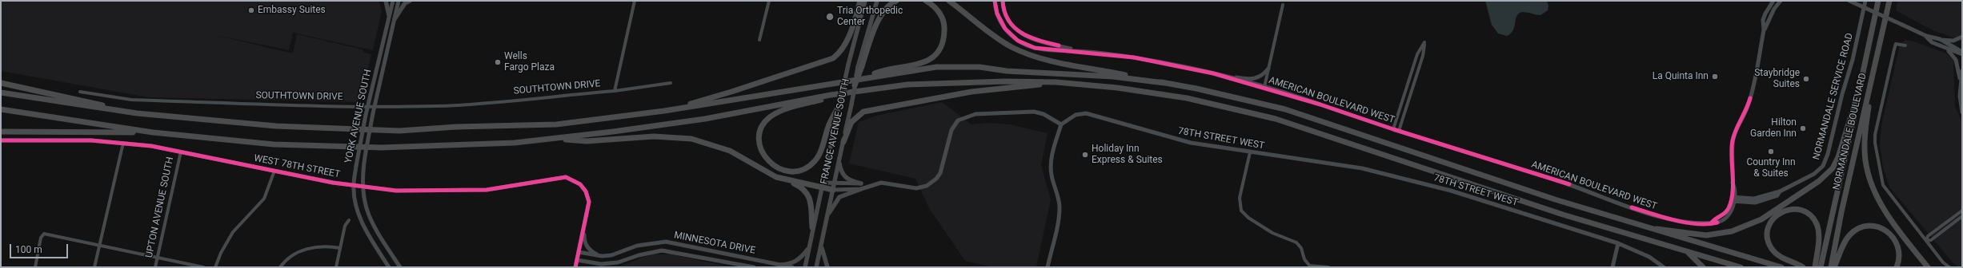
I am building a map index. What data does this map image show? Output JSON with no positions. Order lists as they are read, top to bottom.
{
  "streets": {
    "highway": ["NORMANDALE BOULEVARD"],
    "main road": ["FRANCE AVENUE SOUTH"],
    "street": [
      "SOUTHTOWN DRIVE",
      "NORMANDALE SERVICE ROAD",
      "AMERICAN BOULEVARD WEST",
      "YORK AVENUE SOUTH",
      "78TH STREET WEST",
      "WEST 78TH STREET",
      "UPTON AVENUE SOUTH",
      "MINNESOTA DRIVE"
    ]
  },
  "crossings": [
    ["SOUTHTOWN DRIVE", "YORK AVENUE SOUTH"],
    ["NORMANDALE SERVICE ROAD", "AMERICAN BOULEVARD WEST"],
    ["YORK AVENUE SOUTH", "WEST 78TH STREET"],
    ["WEST 78TH STREET", "UPTON AVENUE SOUTH"]
  ],
  "places": [
    "Embassy Suites",
    "Tria Orthopedic Center",
    "Wells Fargo Plaza",
    "La Quinta Inn",
    "Staybridge Suites",
    "Hilton Garden Inn",
    "Country Inn & Suites",
    "Holiday Inn Express & Suites"
  ],
  "scale_bar": "100 m"
}
